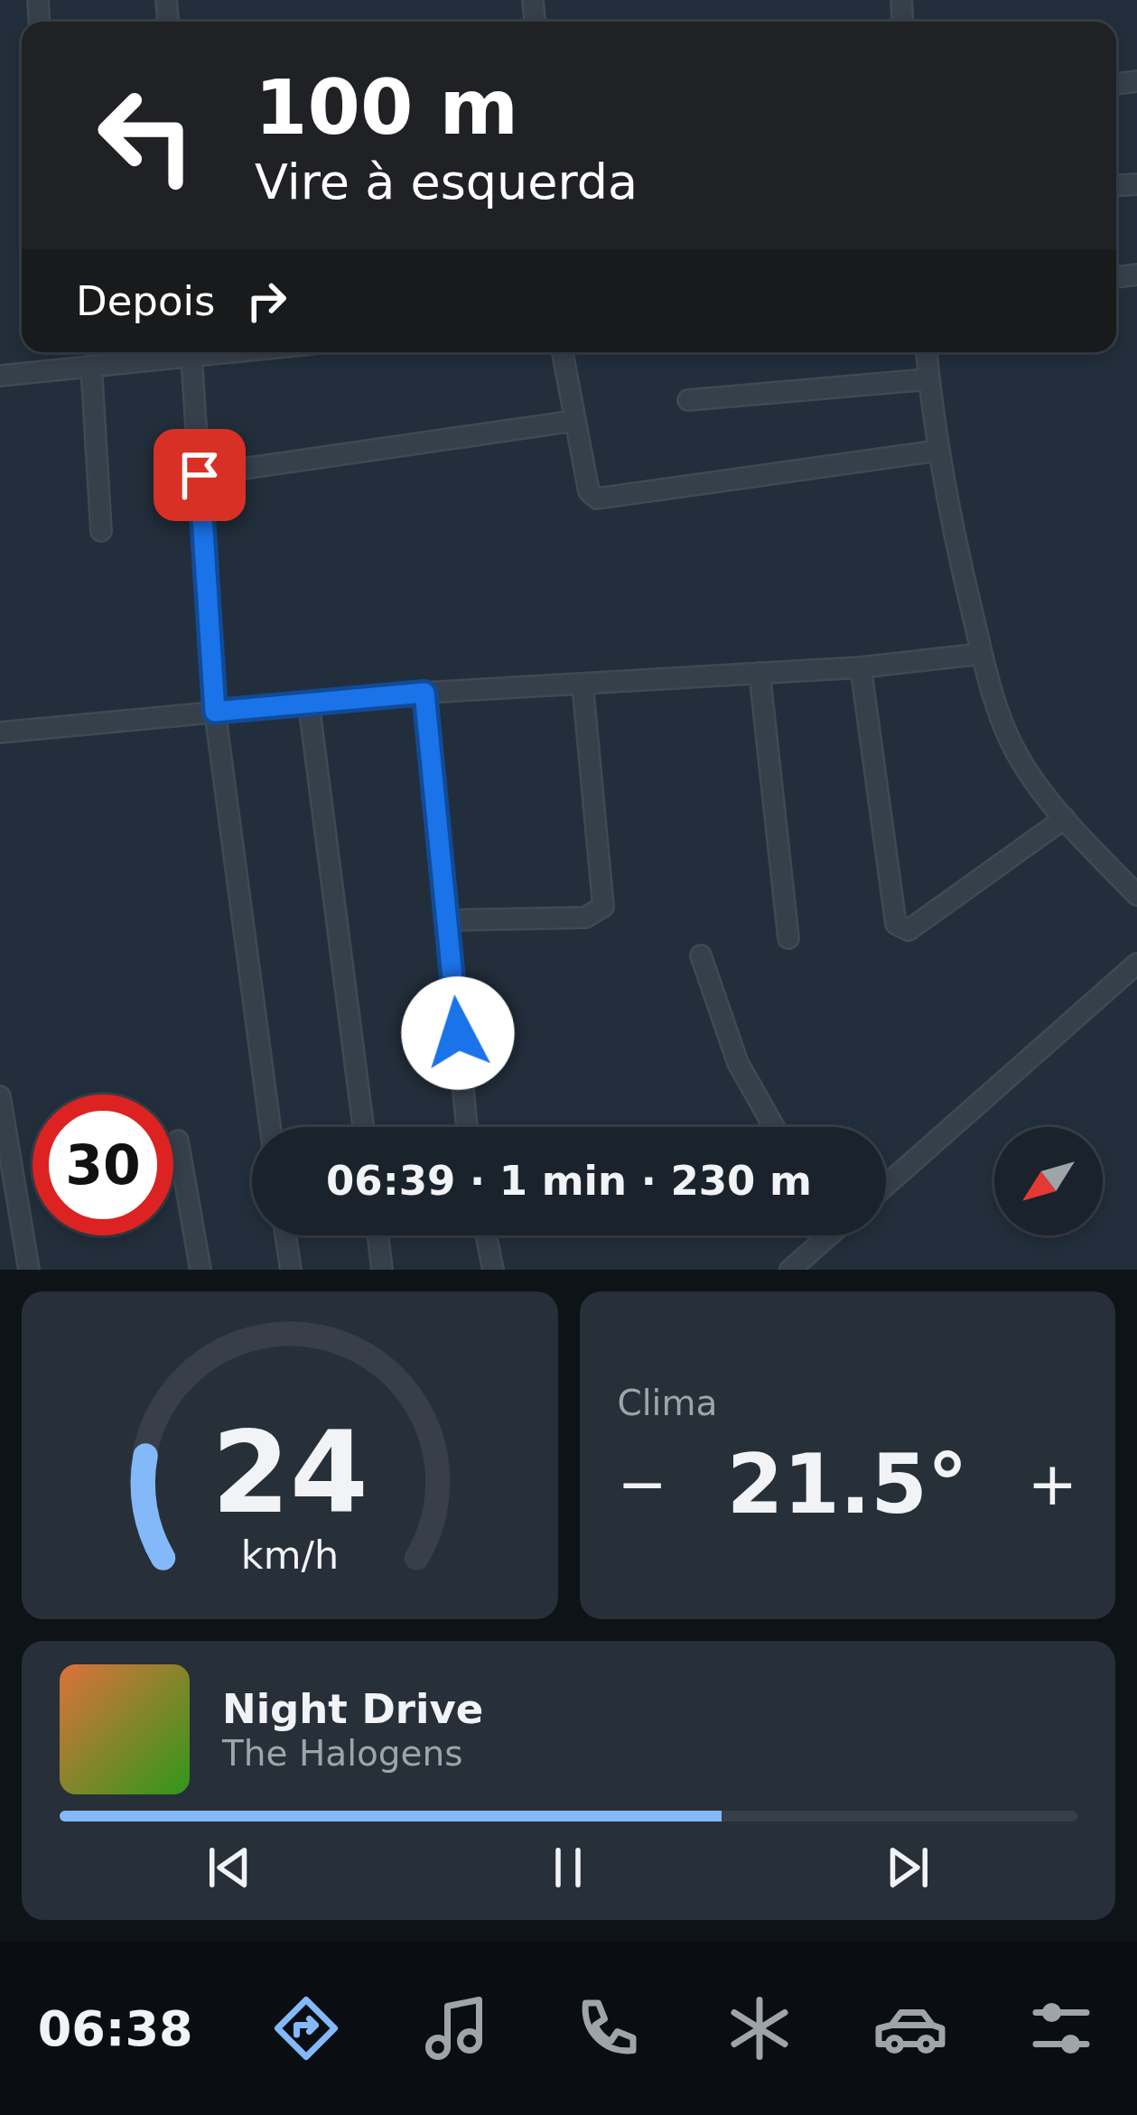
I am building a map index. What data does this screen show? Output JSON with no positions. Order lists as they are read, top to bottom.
{
  "north": "bottom left",
  "page": {
    "turn": ["100 m", "Vire à esquerda"],
    "then": "Depois",
    "limit": "30",
    "trip": "06:39 · 1 min · 230 m",
    "tile": "Clima",
    "heat": ["−", "21.5°", "+"],
    "song": ["Night Drive", "The Halogens"],
    "tabs": "06:38",
    "gauge": ["24", "km/h"]
  }
}
